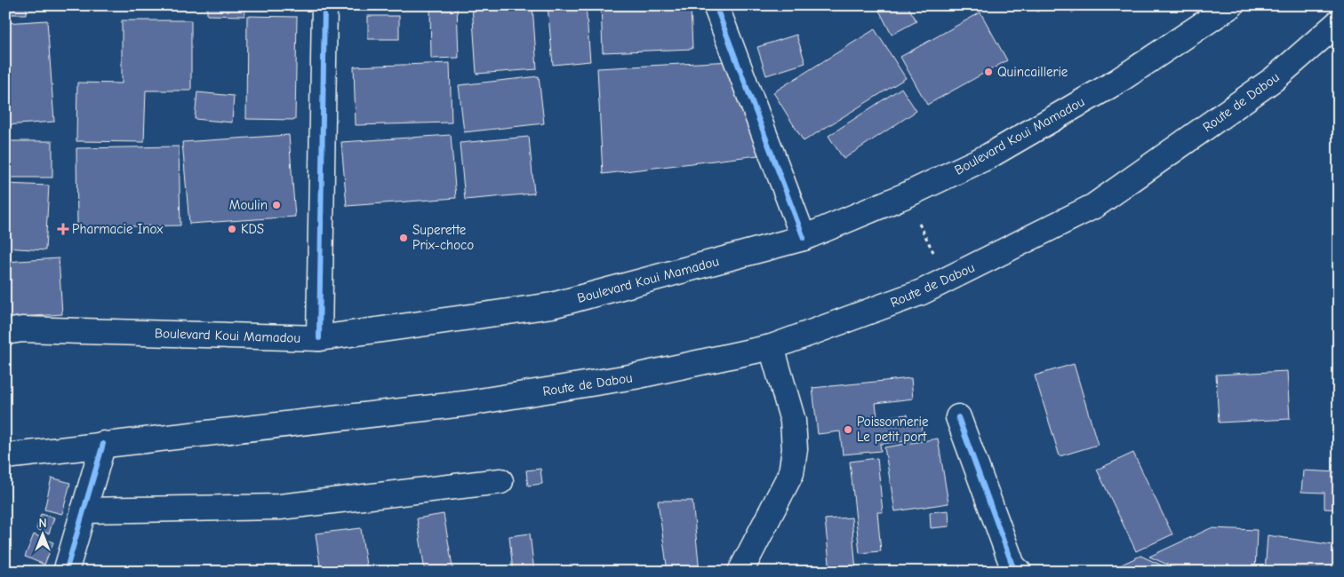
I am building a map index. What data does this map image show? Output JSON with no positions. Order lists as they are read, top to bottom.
{
  "streets": {
    "main road": ["Route de Dabou", "Boulevard Koui Mamadou"]
  },
  "places": {
    "other": [
      "Quincaillerie",
      "Moulin",
      "KDS",
      "Superette Prix-choco",
      "Poissonnerie Le petit port"
    ],
    "health": ["Pharmacie Inox"]
  },
  "north": "top"
}
